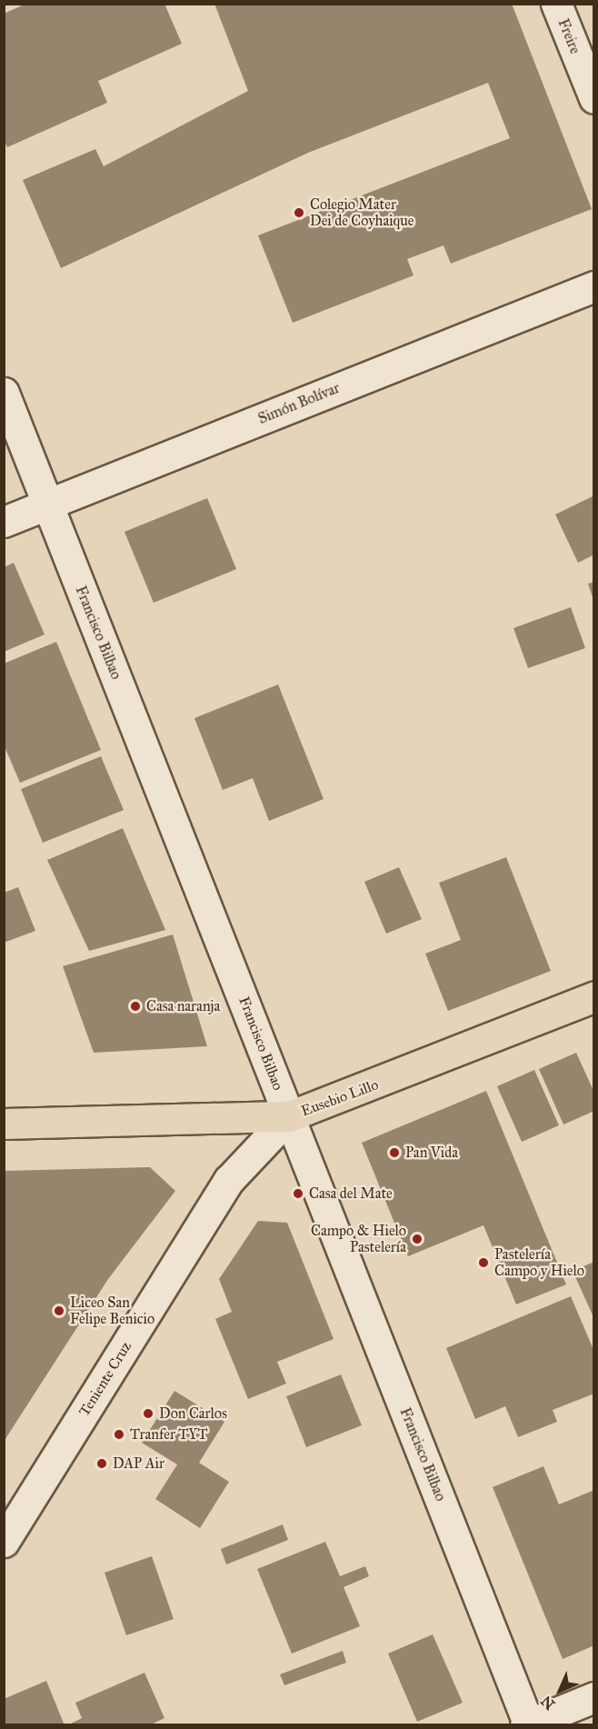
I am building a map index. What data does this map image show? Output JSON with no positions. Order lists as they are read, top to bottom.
{
  "streets": {
    "main road": ["Eusebio Lillo"],
    "street": [
      "Freire",
      "Simón Bolívar",
      "Francisco Bilbao",
      "Teniente Cruz"
    ]
  },
  "crossings": [
    ["Simón Bolívar", "Francisco Bilbao"],
    ["Francisco Bilbao", "Eusebio Lillo"],
    ["Francisco Bilbao", "Teniente Cruz"],
    ["Eusebio Lillo", "Teniente Cruz"]
  ],
  "places": [
    "Colegio Mater Dei de Coyhaique",
    "Casa naranja",
    "Pan Vida",
    "Casa del Mate",
    "Campo & Hielo Pastelería",
    "Pastelería Campo y Hielo",
    "Liceo San Felipe Benicio",
    "Don Carlos",
    "Tranfer TYT",
    "DAP Air"
  ],
  "north": "bottom left"
}
